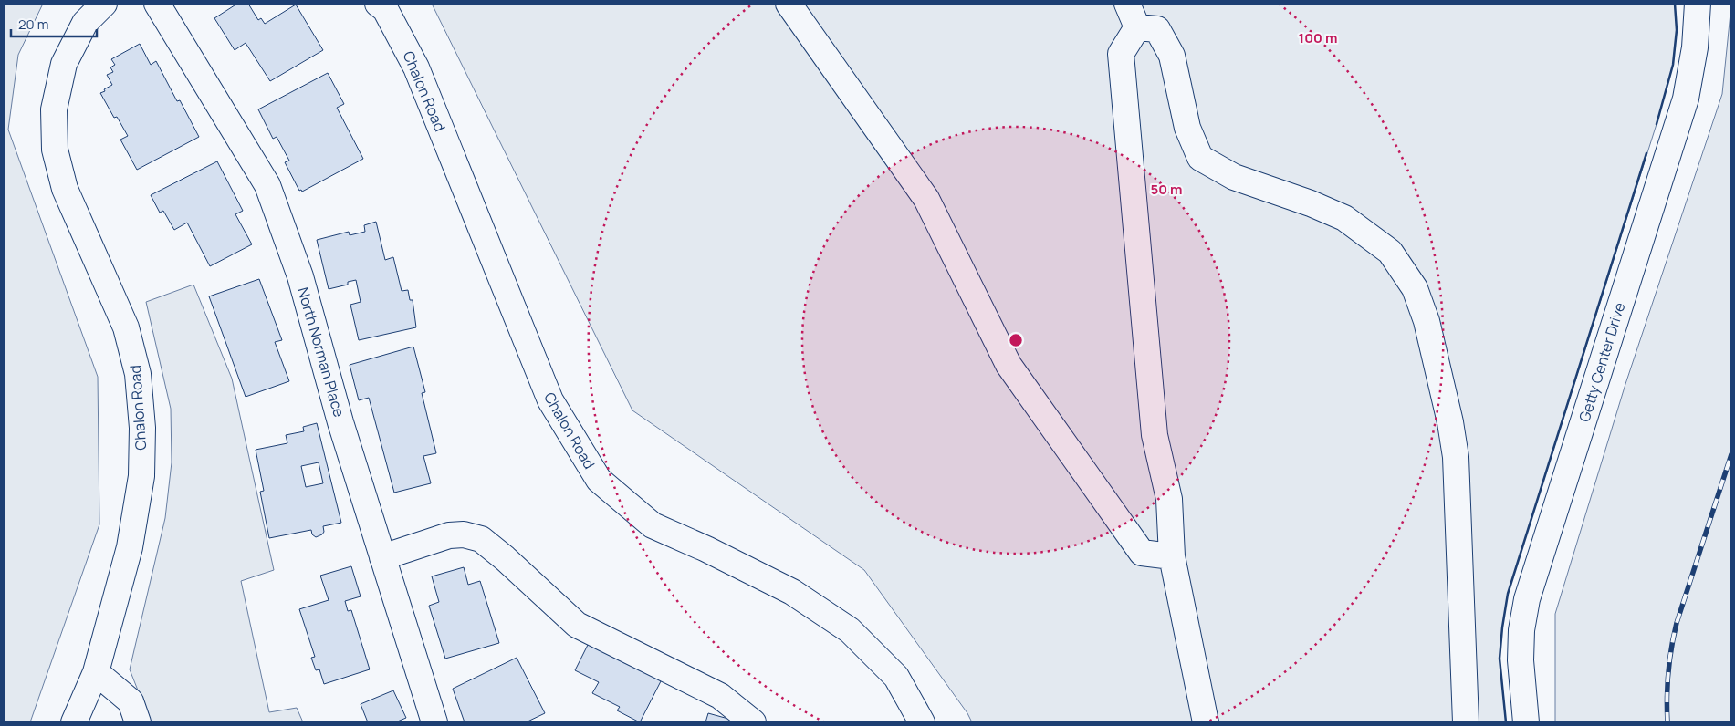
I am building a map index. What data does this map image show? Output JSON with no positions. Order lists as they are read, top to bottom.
{
  "streets": {
    "street": ["Chalon Road", "North Norman Place", "Getty Center Drive"]
  },
  "scale_bar": "20 m",
  "rings": ["100 m", "50 m"]
}
